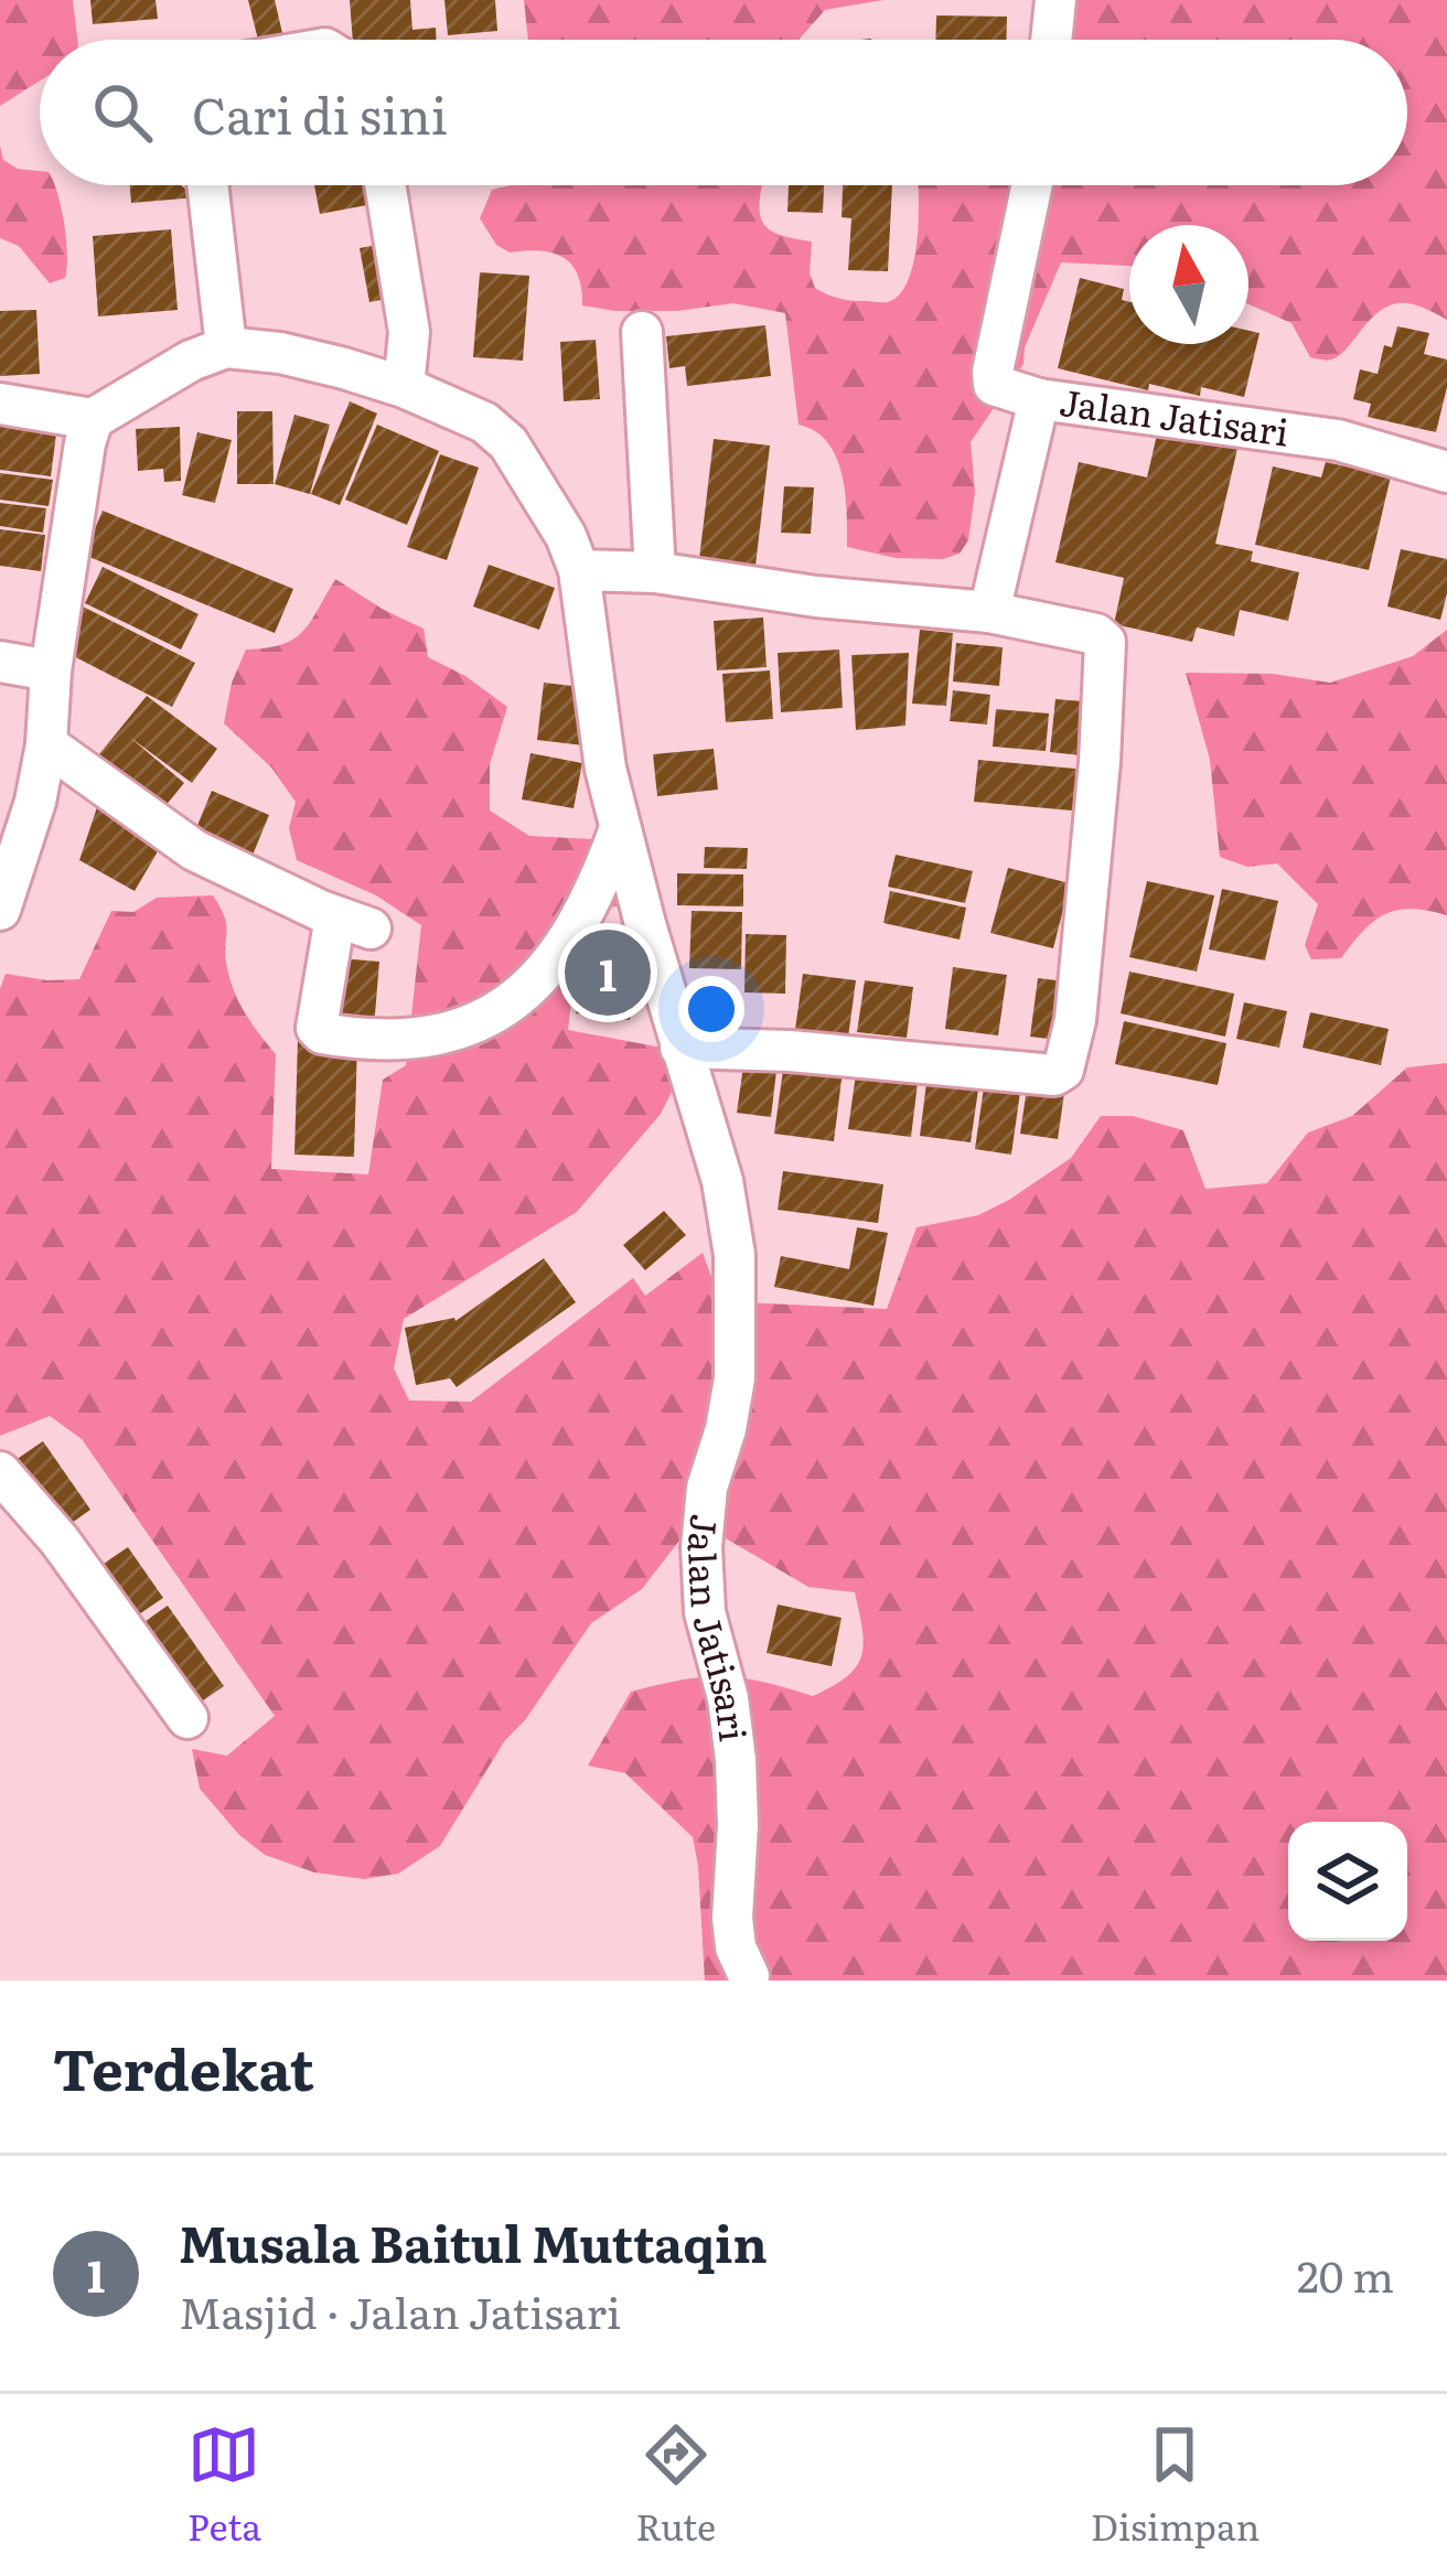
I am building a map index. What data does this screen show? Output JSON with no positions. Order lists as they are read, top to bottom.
{
  "streets": {
    "street": ["Jalan Jatisari"]
  },
  "north": "top",
  "page": {
    "search": "Cari di sini",
    "pins": "1",
    "heading": "Terdekat",
    "list": [
      {
        "mark": "1",
        "name": "Musala Baitul Muttaqin",
        "note": "Masjid · Jalan Jatisari",
        "value": "20 m"
      }
    ],
    "nav": ["Peta", "Rute", "Disimpan"]
  }
}
